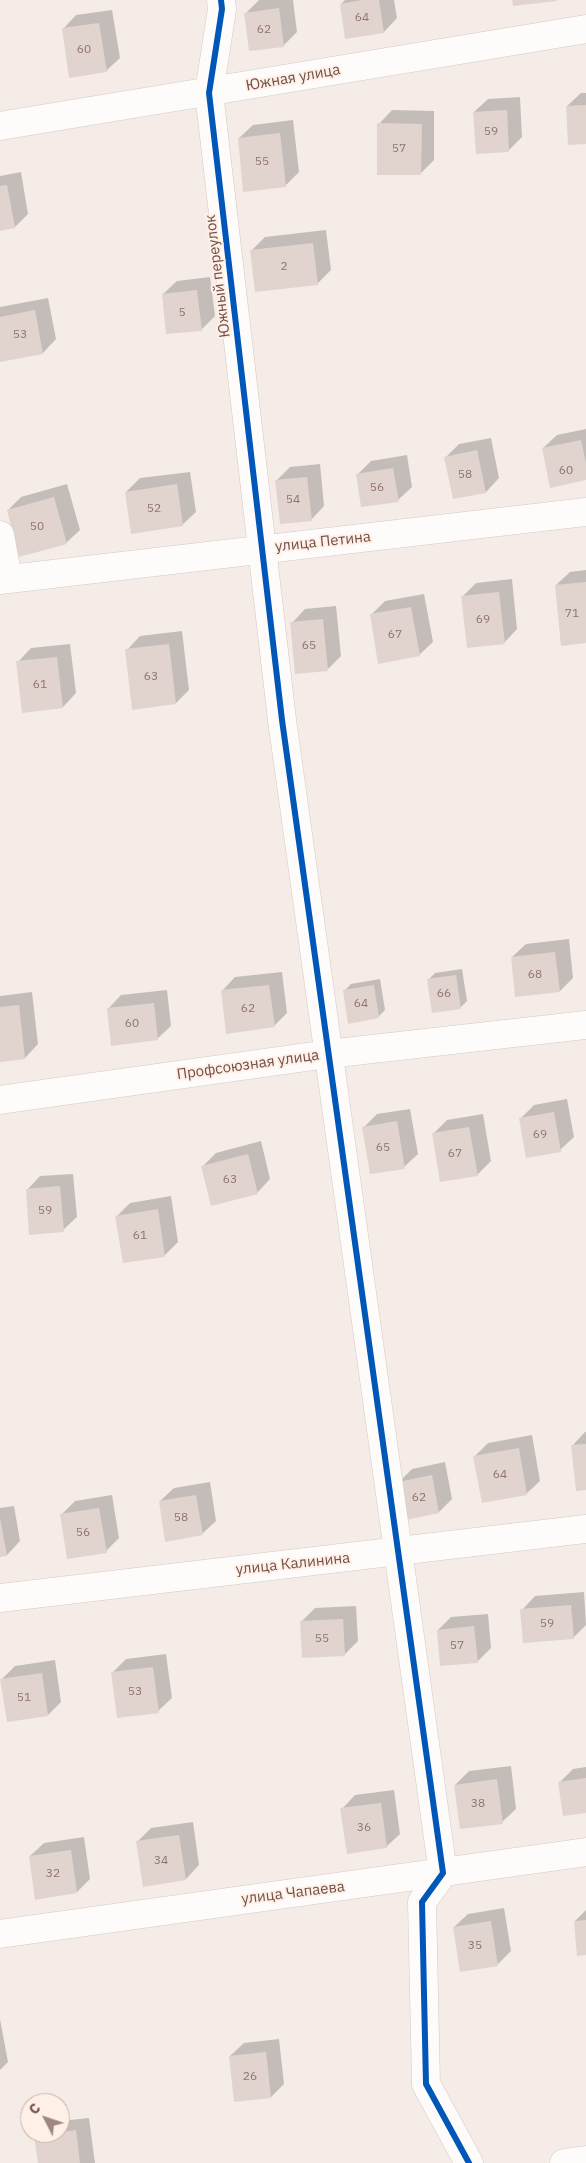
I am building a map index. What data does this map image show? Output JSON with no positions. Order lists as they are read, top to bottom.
{
  "streets": {
    "street": [
      "Южная улица",
      "Южный переулок",
      "улица Петина",
      "Профсоюзная улица",
      "улица Калинина",
      "улица Чапаева"
    ]
  },
  "crossings": [
    ["Южная улица", "Южный переулок"],
    ["Южный переулок", "улица Петина"],
    ["Южный переулок", "Профсоюзная улица"],
    ["Южный переулок", "улица Калинина"],
    ["Южный переулок", "улица Чапаева"]
  ],
  "house_numbers": [
    "64",
    "62",
    "60",
    "59",
    "57",
    "55",
    "2",
    "5",
    "53",
    "60",
    "58",
    "56",
    "54",
    "52",
    "50",
    "71",
    "69",
    "67",
    "65",
    "63",
    "61",
    "68",
    "66",
    "64",
    "62",
    "60",
    "69",
    "65",
    "67",
    "63",
    "59",
    "61",
    "64",
    "62",
    "58",
    "56",
    "59",
    "55",
    "57",
    "53",
    "51",
    "38",
    "36",
    "34",
    "32",
    "35",
    "26"
  ],
  "north": "top left"
}
